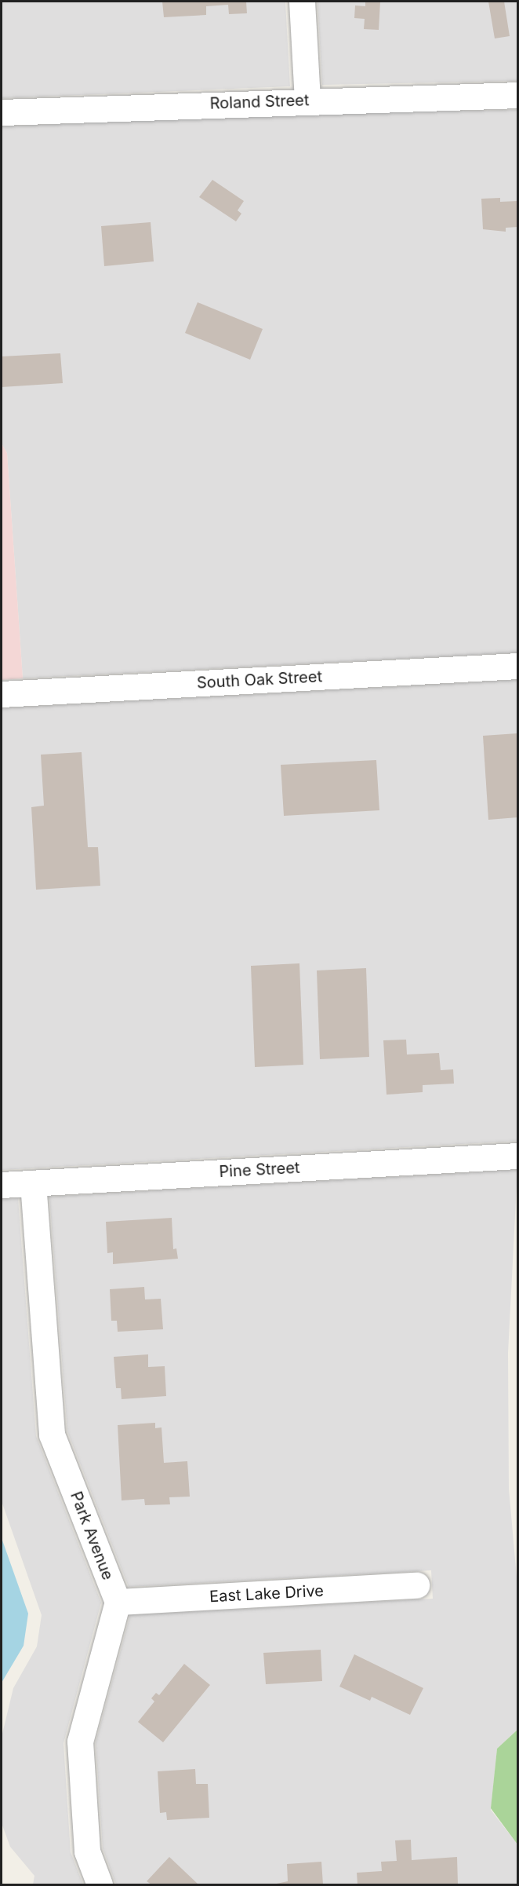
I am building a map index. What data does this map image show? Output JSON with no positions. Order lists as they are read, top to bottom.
{
  "streets": {
    "street": [
      "Roland Street",
      "South Oak Street",
      "Pine Street",
      "Park Avenue",
      "East Lake Drive"
    ]
  },
  "crossings": [
    ["Pine Street", "Park Avenue"],
    ["Park Avenue", "East Lake Drive"]
  ]
}
